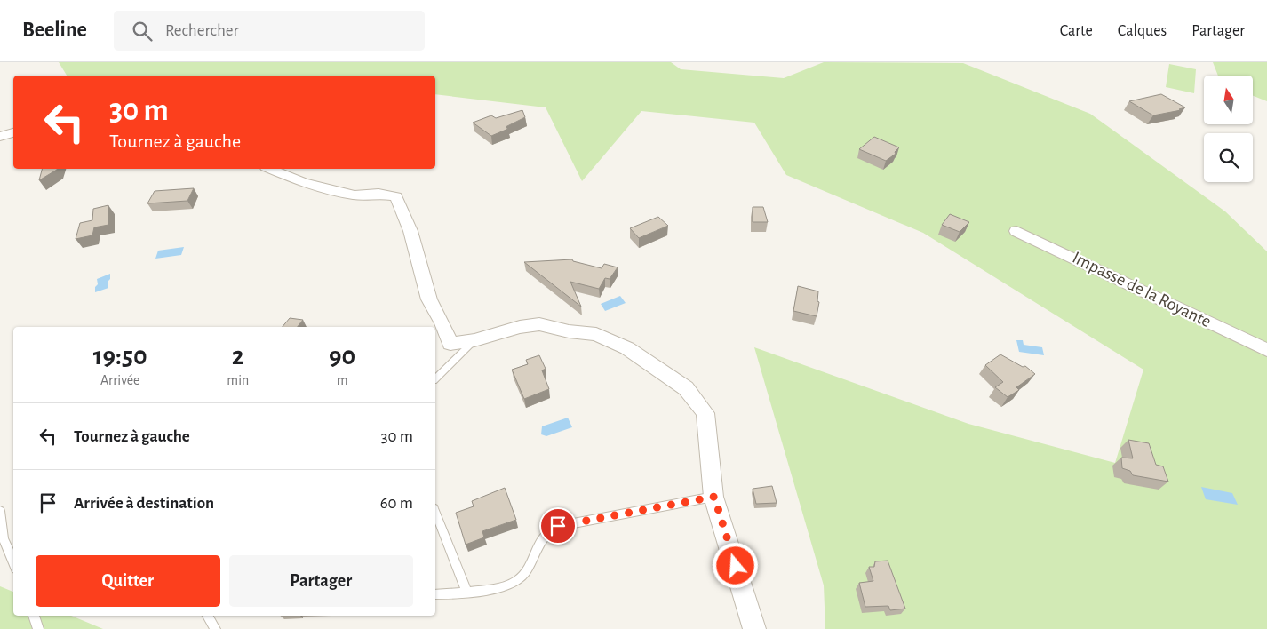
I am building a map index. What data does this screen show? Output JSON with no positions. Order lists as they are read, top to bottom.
{
  "streets": {
    "street": ["Impasse de la Royante"]
  },
  "north": "top",
  "page": {
    "header": "Beeline",
    "search": "Rechercher",
    "nav": ["Carte", "Calques", "Partager"],
    "turn": ["30 m", "Tournez à gauche"],
    "eta": [
      "19:50",
      "Arrivée",
      "2",
      "min",
      "90",
      "m"
    ],
    "list": [
      {
        "name": "Tournez à gauche",
        "value": "30 m"
      },
      {
        "name": "Arrivée à destination",
        "value": "60 m"
      }
    ],
    "buttons": ["Quitter", "Partager"]
  }
}
